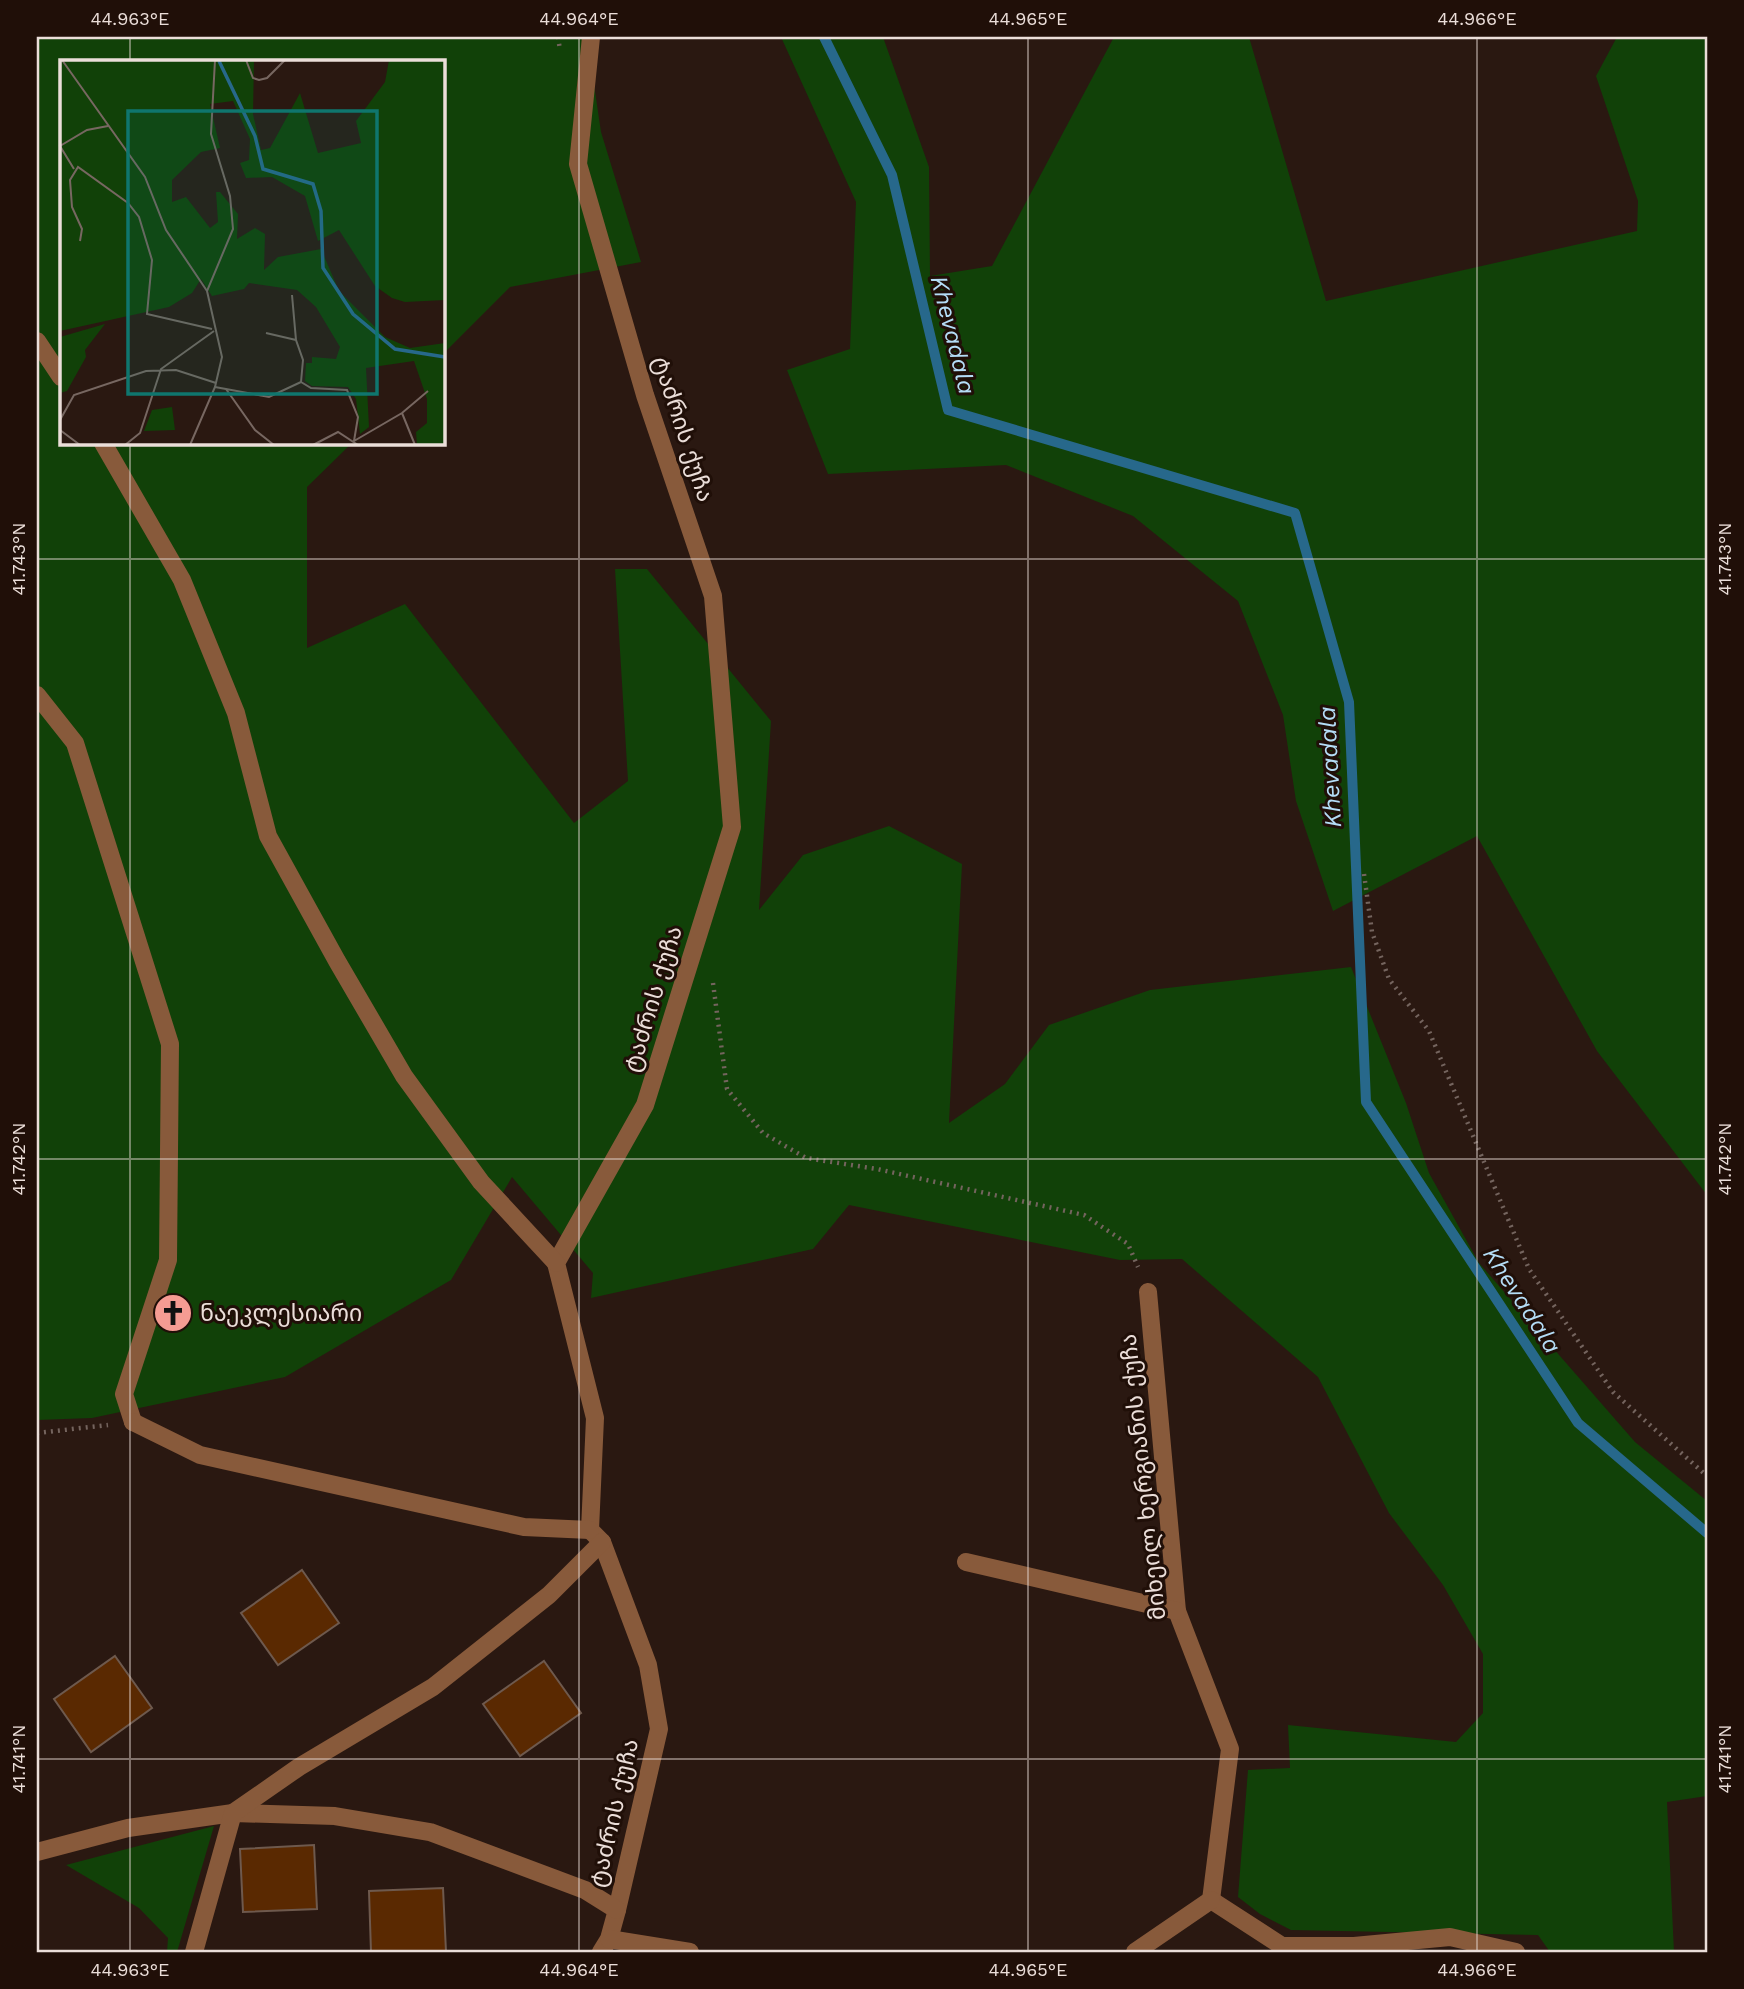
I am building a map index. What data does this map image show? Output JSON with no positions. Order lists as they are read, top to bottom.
{
  "streets": {
    "street": ["ტაძრის ქუჩა", "მიხეილ ხერგიანის ქუჩა"]
  },
  "water": ["Khevadala"],
  "places": {
    "church": ["ნაეკლესიარი"]
  },
  "coordinates": [
    "44.963°E",
    "44.964°E",
    "44.965°E",
    "44.966°E",
    "41.743°N",
    "41.742°N",
    "41.741°N"
  ]
}
